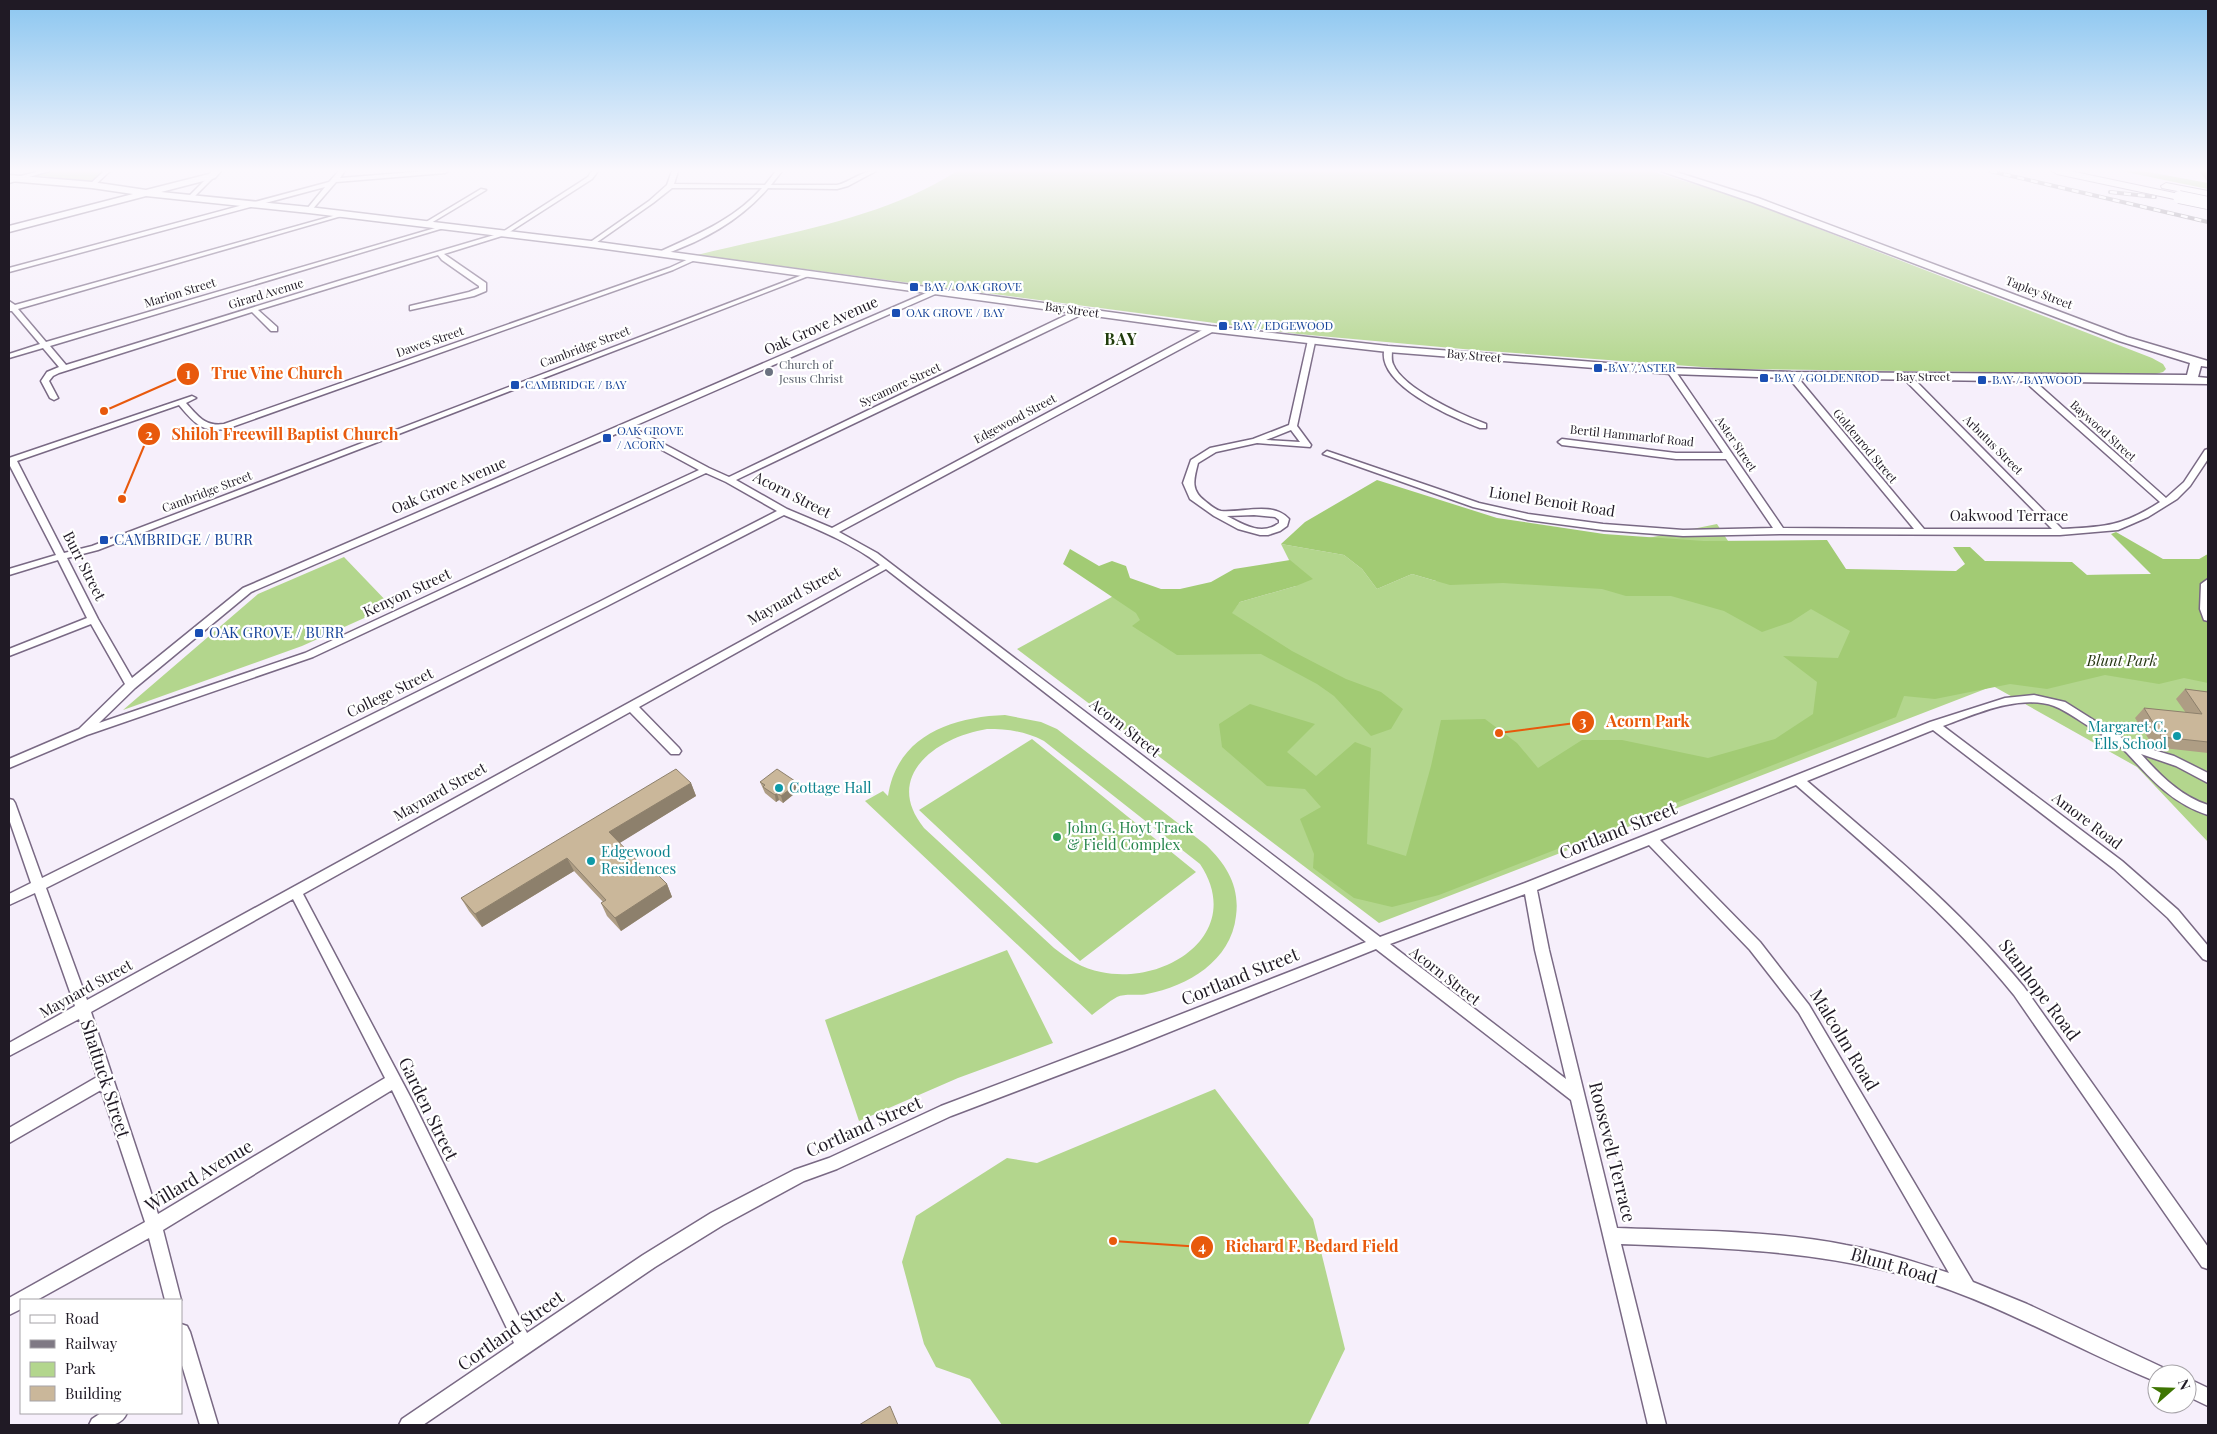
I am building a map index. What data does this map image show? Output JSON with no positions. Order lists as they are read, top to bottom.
{
  "streets": {
    "main road": ["Tapley Street", "Bay Street"],
    "street": [
      "Marion Street",
      "Girard Avenue",
      "Oak Grove Avenue",
      "Dawes Street",
      "Cambridge Street",
      "Sycamore Street",
      "Edgewood Street",
      "Baywood Street",
      "Bertil Hammarlof Road",
      "Aster Street",
      "Arbutus Street",
      "Goldenrod Street",
      "Acorn Street",
      "Lionel Benoit Road",
      "Oakwood Terrace",
      "Burr Street",
      "Kenyon Street",
      "Maynard Street",
      "College Street",
      "Amore Road",
      "Cortland Street",
      "Stanhope Road",
      "Malcolm Road",
      "Shattuck Street",
      "Garden Street",
      "Roosevelt Terrace",
      "Willard Avenue",
      "Blunt Road"
    ]
  },
  "crossings": [
    ["Tapley Street", "Bay Street"],
    ["Bay Street", "Oak Grove Avenue"],
    ["Bay Street", "Dawes Street"],
    ["Bay Street", "Cambridge Street"],
    ["Bay Street", "Sycamore Street"],
    ["Bay Street", "Edgewood Street"],
    ["Bay Street", "Baywood Street"],
    ["Bay Street", "Aster Street"],
    ["Bay Street", "Arbutus Street"],
    ["Bay Street", "Goldenrod Street"],
    ["Oak Grove Avenue", "Acorn Street"],
    ["Oak Grove Avenue", "Burr Street"],
    ["Oak Grove Avenue", "Kenyon Street"],
    ["Cambridge Street", "Burr Street"],
    ["Sycamore Street", "Acorn Street"],
    ["Edgewood Street", "Acorn Street"],
    ["Baywood Street", "Oakwood Terrace"],
    ["Bertil Hammarlof Road", "Aster Street"],
    ["Aster Street", "Lionel Benoit Road"],
    ["Aster Street", "Oakwood Terrace"],
    ["Arbutus Street", "Oakwood Terrace"],
    ["Goldenrod Street", "Oakwood Terrace"],
    ["Acorn Street", "Kenyon Street"],
    ["Acorn Street", "Maynard Street"],
    ["Acorn Street", "College Street"],
    ["Acorn Street", "Cortland Street"],
    ["Acorn Street", "Roosevelt Terrace"],
    ["Lionel Benoit Road", "Oakwood Terrace"],
    ["Maynard Street", "Shattuck Street"],
    ["Maynard Street", "Garden Street"],
    ["College Street", "Shattuck Street"],
    ["Amore Road", "Cortland Street"],
    ["Cortland Street", "Stanhope Road"],
    ["Cortland Street", "Malcolm Road"],
    ["Cortland Street", "Garden Street"],
    ["Cortland Street", "Roosevelt Terrace"],
    ["Malcolm Road", "Blunt Road"],
    ["Shattuck Street", "Willard Avenue"],
    ["Garden Street", "Willard Avenue"],
    ["Roosevelt Terrace", "Blunt Road"]
  ],
  "districts": ["BAY"],
  "parks": ["Blunt Park"],
  "places": {
    "transit": [
      "BAY / OAK GROVE",
      "OAK GROVE / BAY",
      "BAY / EDGEWOOD",
      "BAY / ASTER",
      "BAY / GOLDENROD",
      "BAY / BAYWOOD",
      "CAMBRIDGE / BAY",
      "OAK GROVE / ACORN",
      "CAMBRIDGE / BURR",
      "OAK GROVE / BURR"
    ],
    "other": [
      "Church of Jesus Christ",
      "True Vine Church",
      "Shiloh Freewill Baptist Church",
      "Acorn Park",
      "Margaret C. Ells School",
      "Cottage Hall",
      "John G. Hoyt Track & Field Complex",
      "Edgewood Residences",
      "Richard F. Bedard Field"
    ]
  },
  "legend": [
    "Road",
    "Railway",
    "Park",
    "Building"
  ],
  "north": "right"
}
